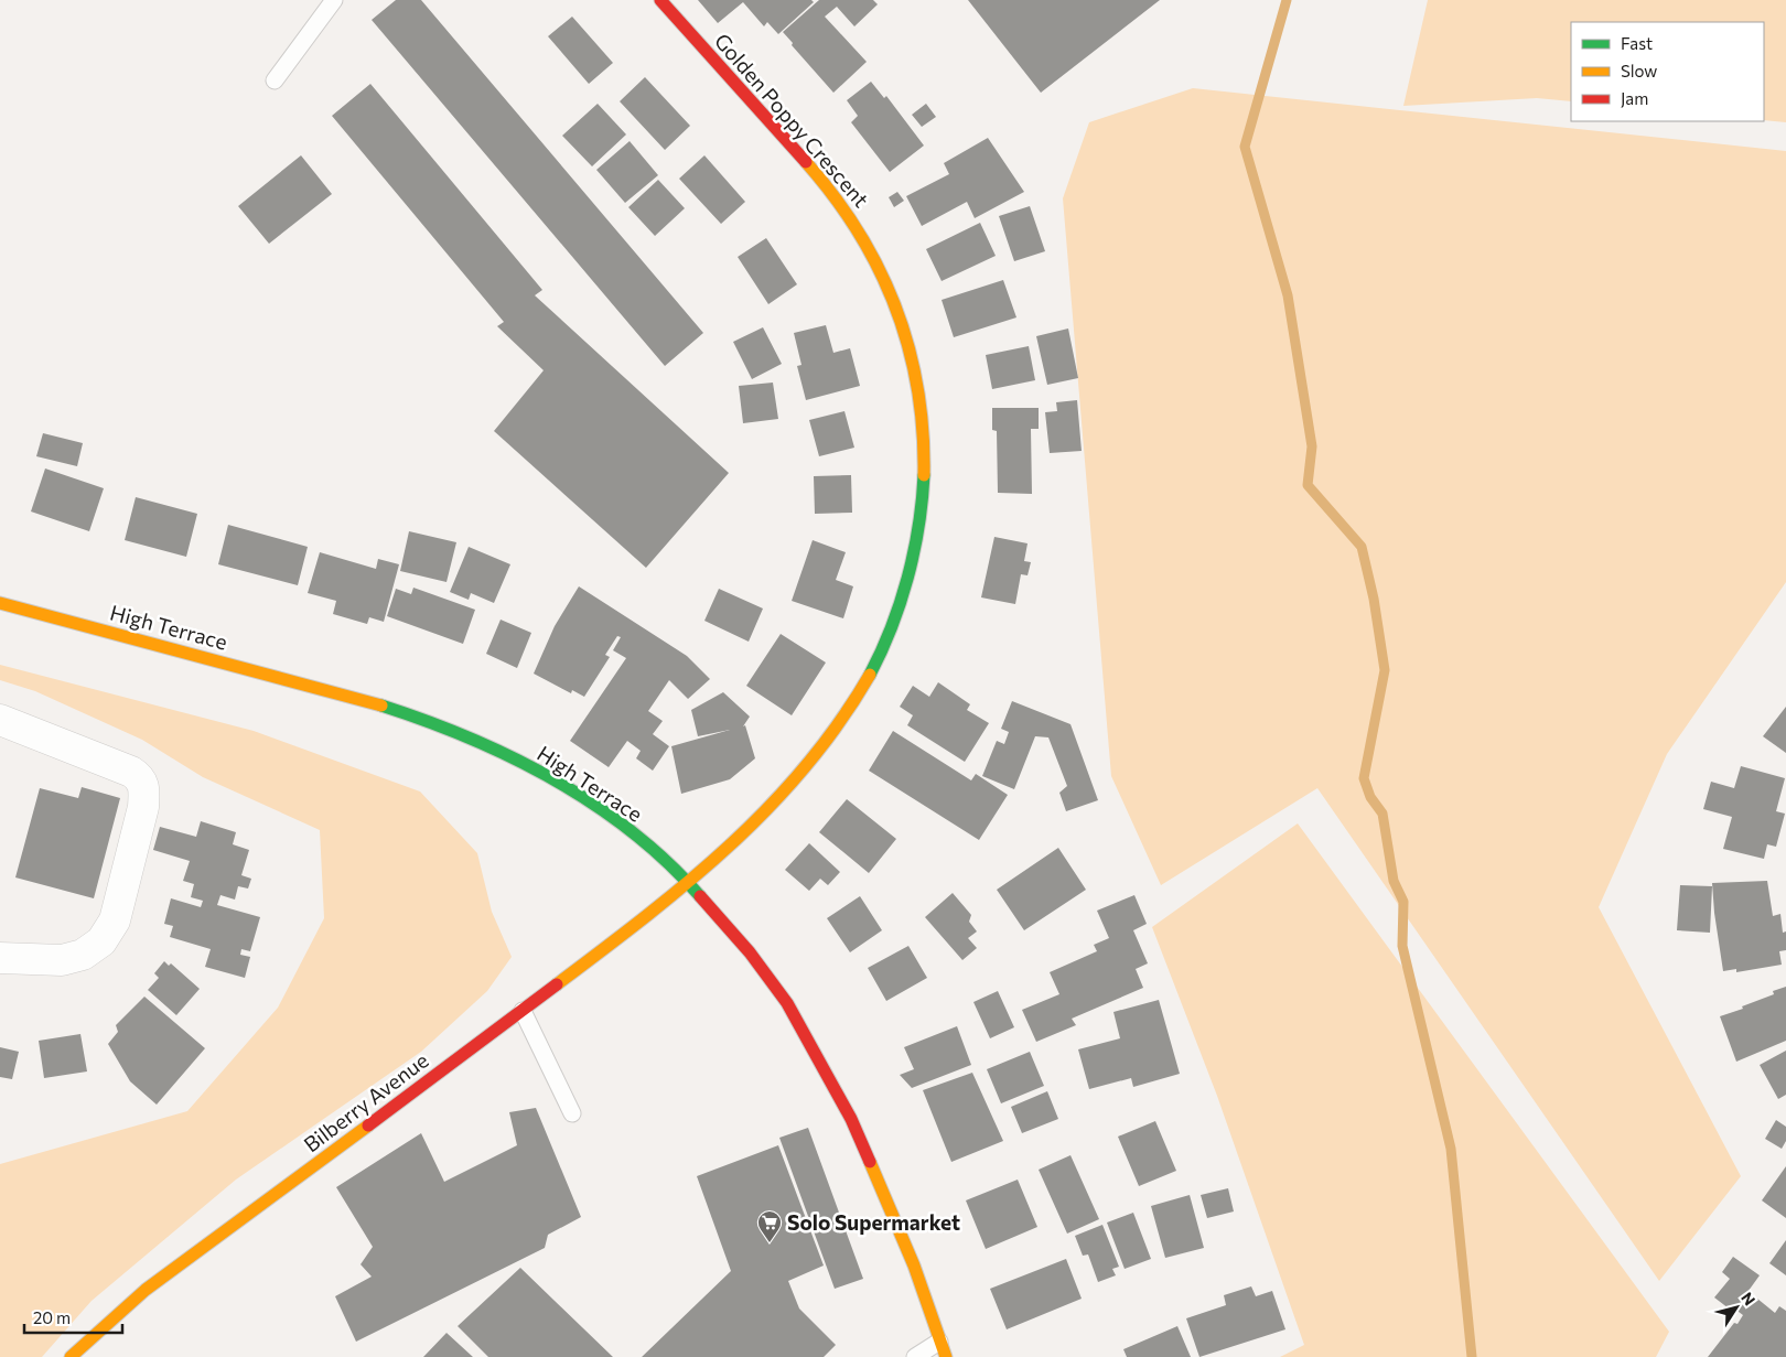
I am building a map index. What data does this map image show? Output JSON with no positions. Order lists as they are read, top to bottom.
{
  "streets": {
    "street": ["Golden Poppy Crescent", "High Terrace", "Bilberry Avenue"]
  },
  "crossings": [
    ["Golden Poppy Crescent", "High Terrace"],
    ["Golden Poppy Crescent", "Bilberry Avenue"],
    ["High Terrace", "Bilberry Avenue"]
  ],
  "places": {
    "supermarket": ["Solo Supermarket"]
  },
  "legend": ["Fast", "Slow", "Jam"],
  "scale_bar": "20 m",
  "north": "top right"
}
